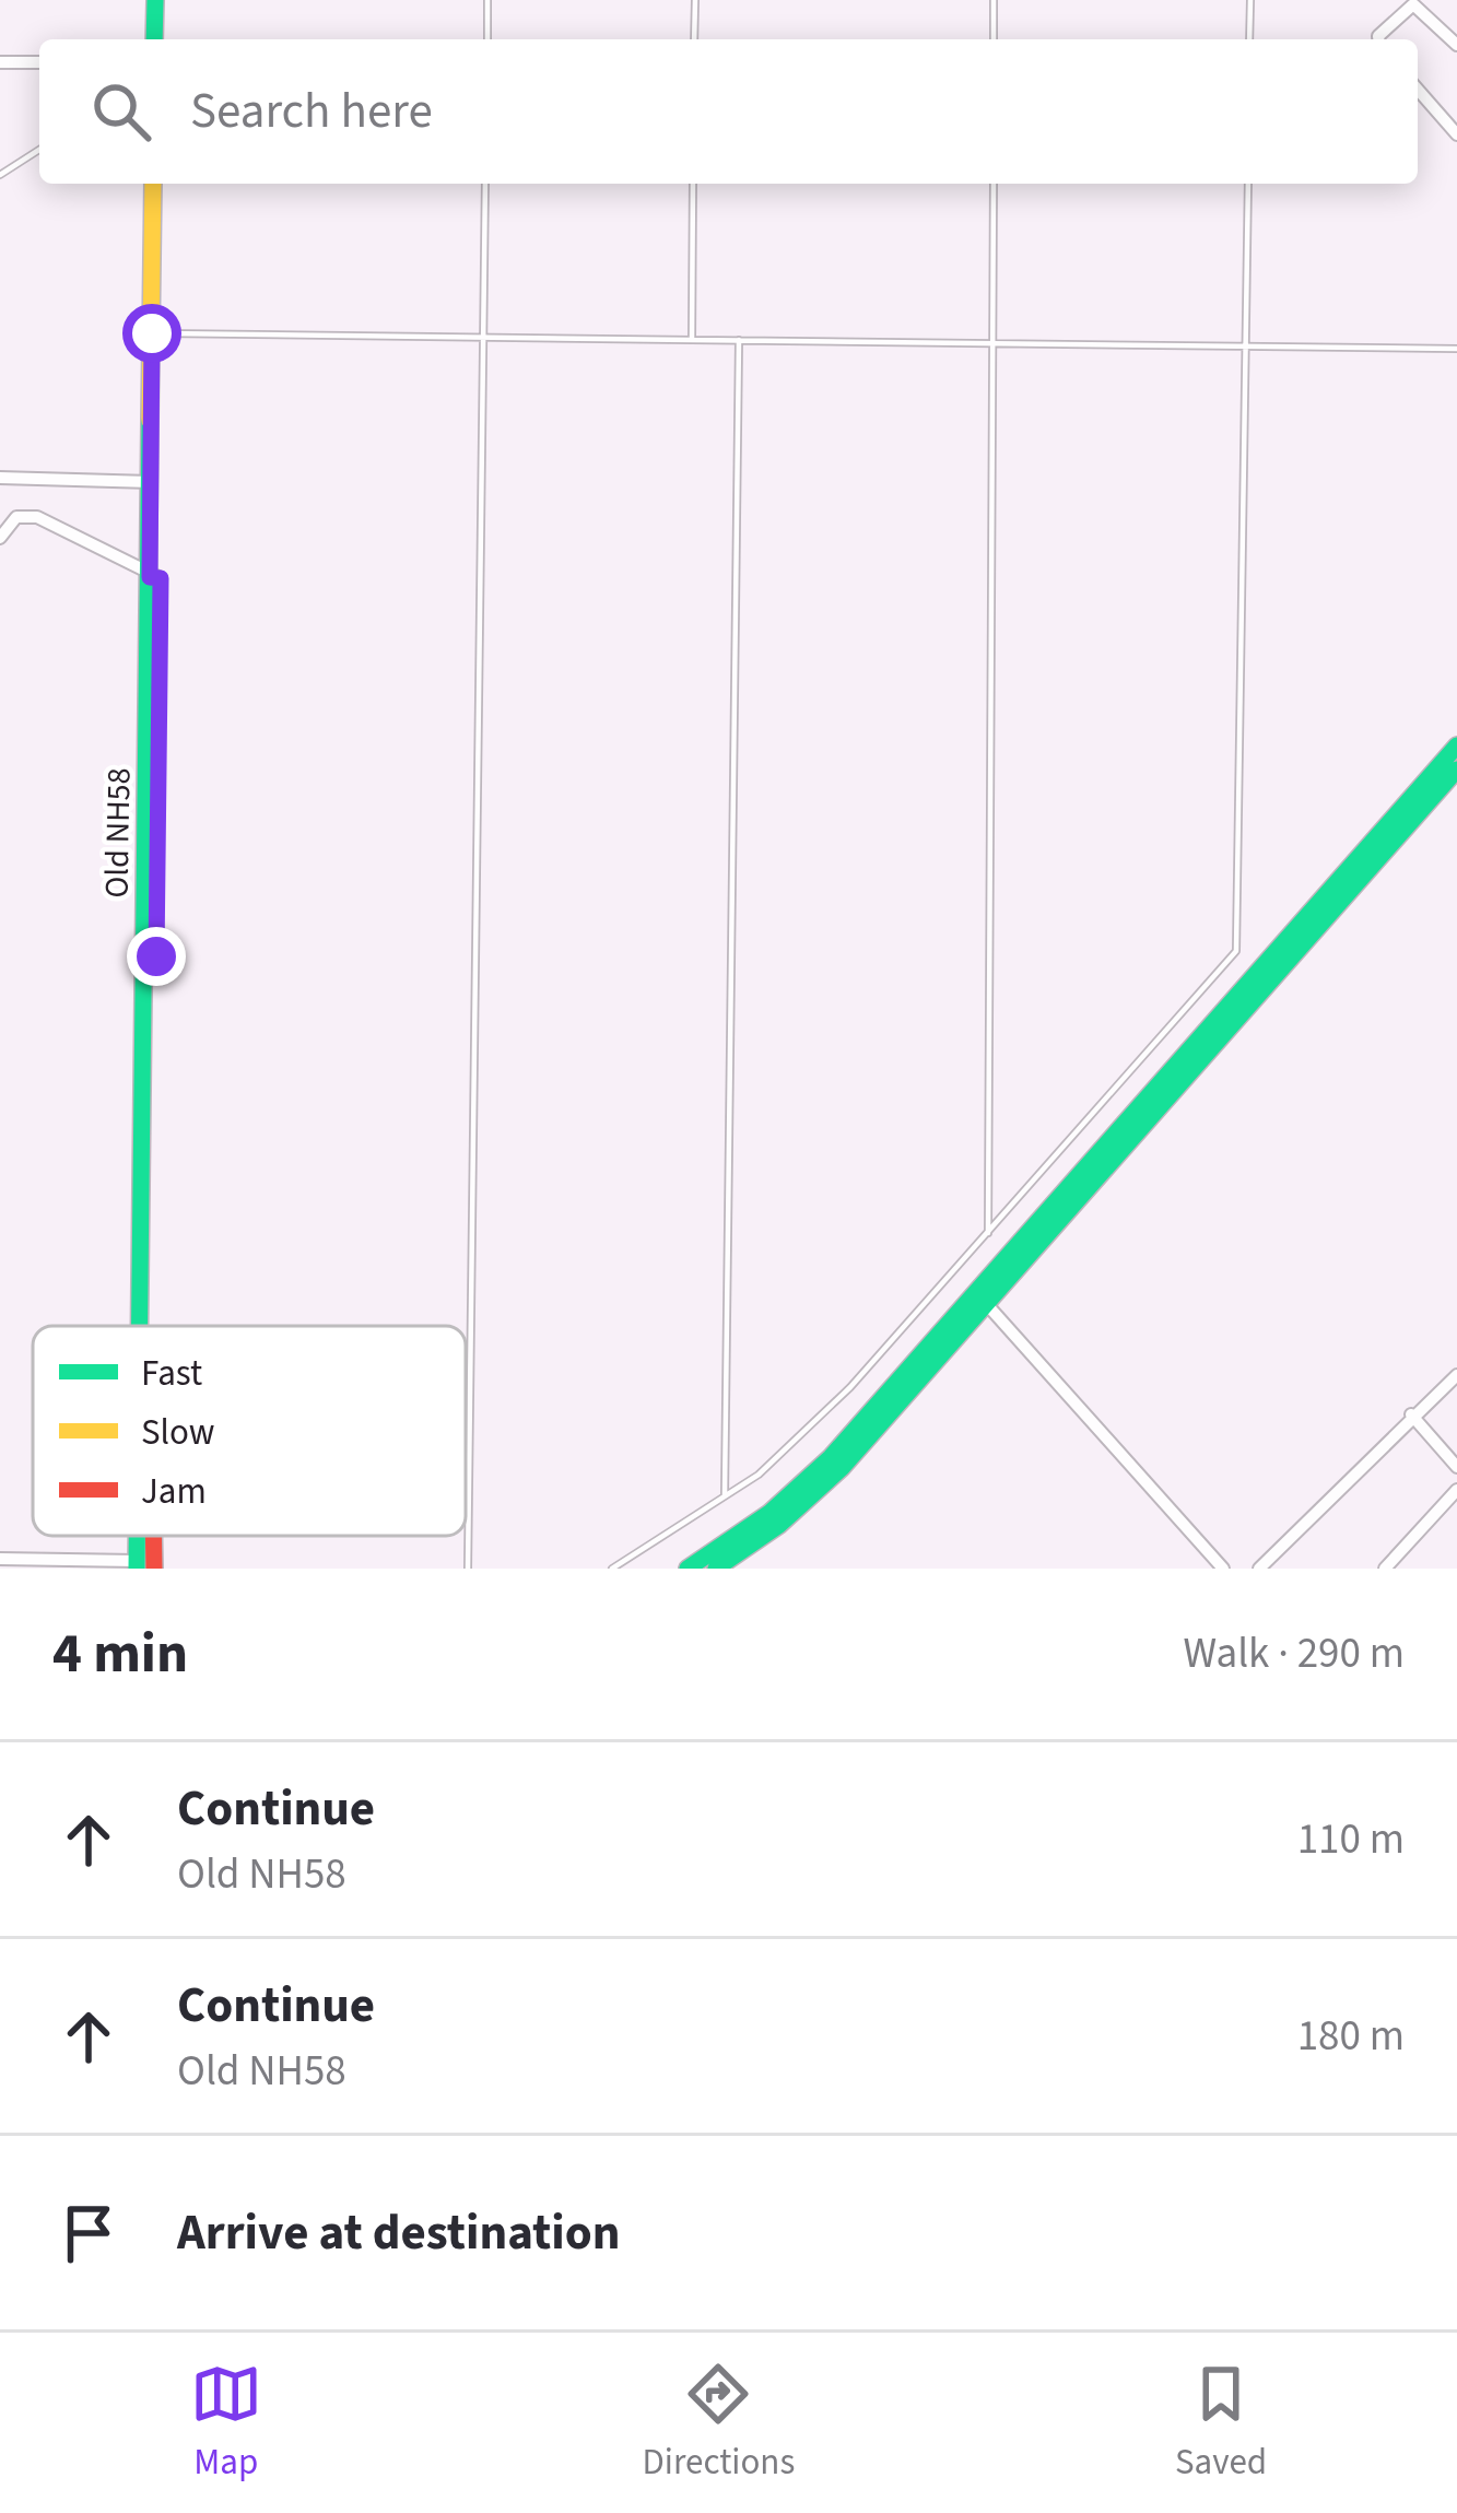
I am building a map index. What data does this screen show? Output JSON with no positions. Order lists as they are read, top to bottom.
{
  "streets": {
    "main road": ["Old NH58"]
  },
  "legend": ["Fast", "Slow", "Jam"],
  "page": {
    "search": "Search here",
    "heading": ["4 min", "Walk · 290 m"],
    "list": [
      ["Continue", "Old NH58", "110 m"],
      ["Continue", "Old NH58", "180 m"],
      "Arrive at destination"
    ],
    "nav": ["Map", "Directions", "Saved"]
  }
}
